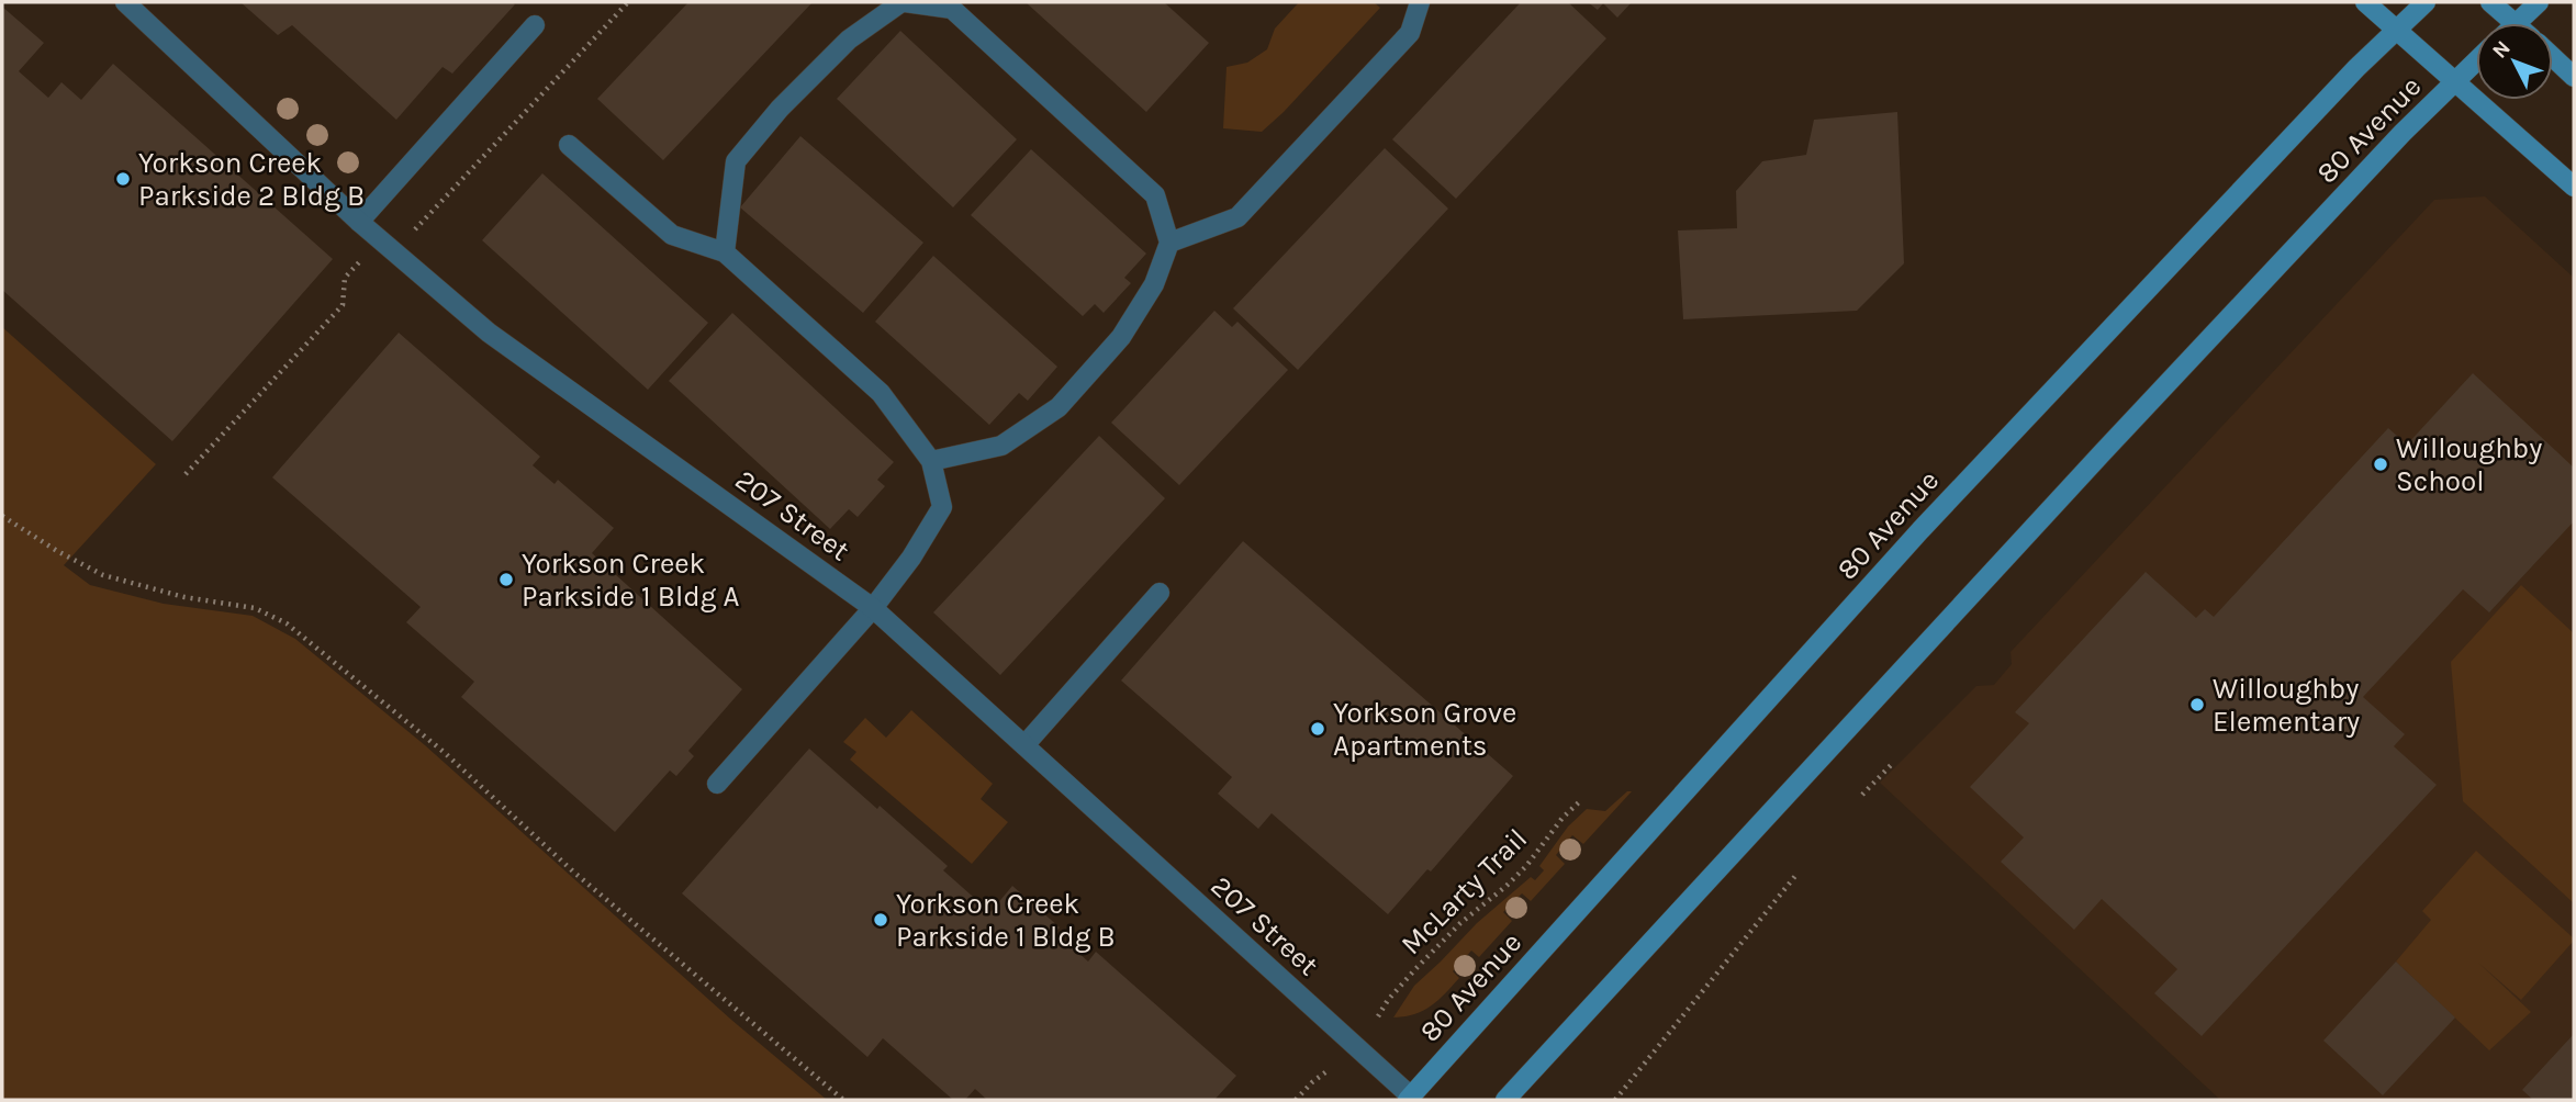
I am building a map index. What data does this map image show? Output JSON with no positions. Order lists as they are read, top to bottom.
{
  "streets": {
    "main road": ["80 Avenue"],
    "street": ["207 Street"],
    "path": ["McLarty Trail"]
  },
  "crossings": [
    ["80 Avenue", "207 Street"]
  ],
  "places": [
    "Yorkson Creek Parkside 2 Bldg B",
    "Willoughby School",
    "Yorkson Creek Parkside 1 Bldg A",
    "Willoughby Elementary",
    "Yorkson Grove Apartments",
    "Yorkson Creek Parkside 1 Bldg B"
  ],
  "north": "top left"
}
